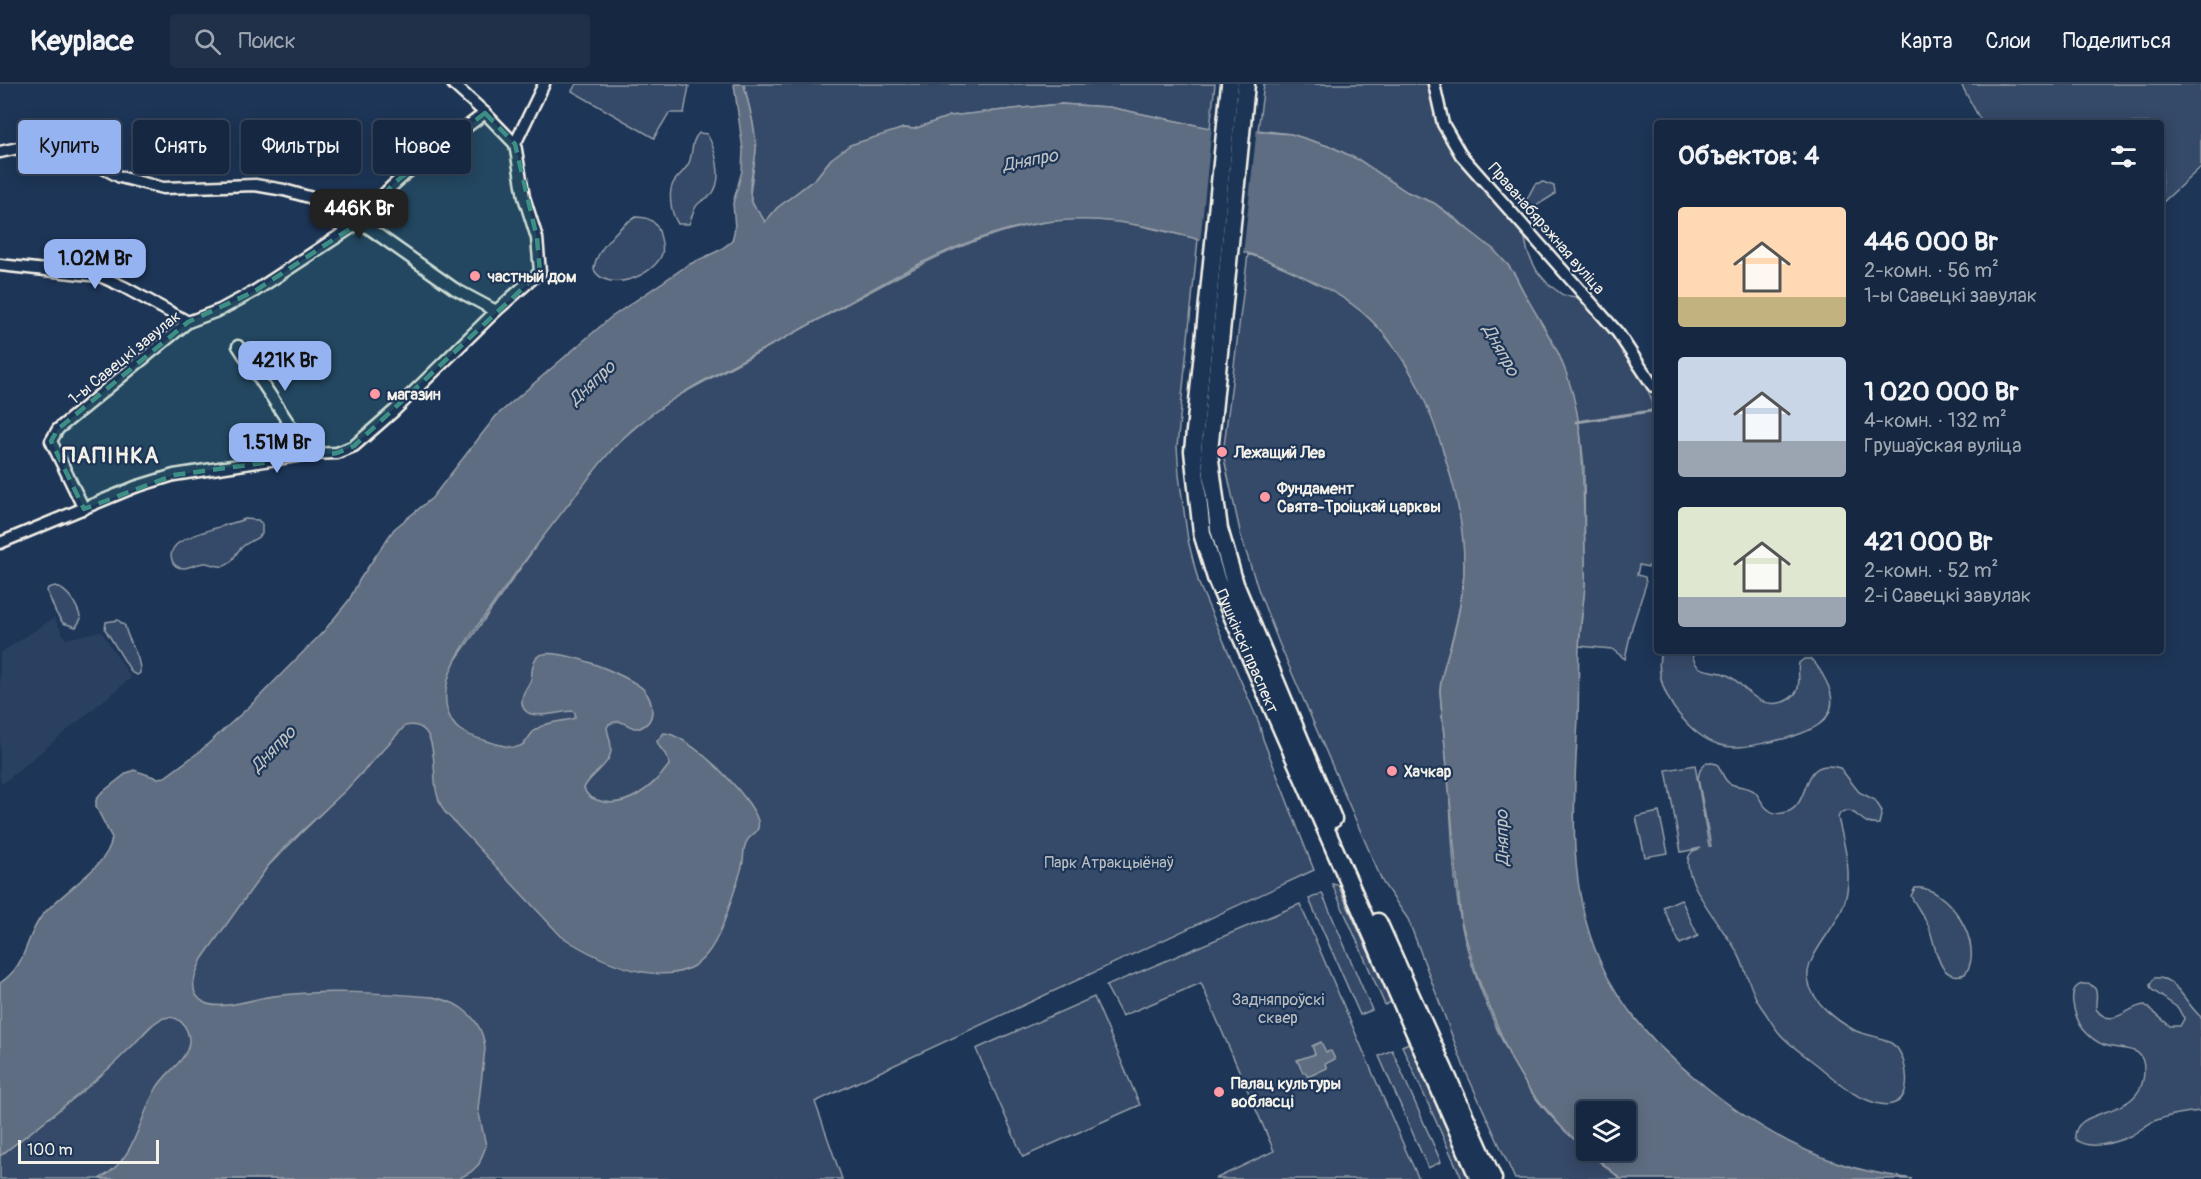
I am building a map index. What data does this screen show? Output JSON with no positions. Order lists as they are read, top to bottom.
{
  "streets": {
    "main road": ["Пушкінскі праспект"],
    "street": ["Праванабярэжная вуліца", "1-ы Савецкі завулак"]
  },
  "districts": ["ПАПІНКА"],
  "water": ["Дняпро"],
  "parks": ["Парк Атракцыёнаў", "Задняпроўскі сквер"],
  "places": [
    "частный дом",
    "магазин",
    "Лежащий Лев",
    "Фундамент Свята-Троіцкай царквы",
    "Хачкар",
    "Палац культуры вобласці"
  ],
  "scale_bar": "100 m",
  "page": {
    "header": "Keyplace",
    "search": "Поиск",
    "nav": ["Карта", "Слои", "Поделиться"],
    "chip": [
      "Купить",
      "Снять",
      "Фильтры",
      "Новое"
    ],
    "heading": "Объектов: 4",
    "price": [
      "446K Br",
      "1.02M Br",
      "421K Br",
      "1.51M Br"
    ],
    "list": [
      {
        "name": "446 000 Br",
        "note": "2-комн. · 56 m² · 1-ы Савецкі завулак"
      },
      {
        "name": "1 020 000 Br",
        "note": "4-комн. · 132 m² · Грушаўская вуліца"
      },
      {
        "name": "421 000 Br",
        "note": "2-комн. · 52 m² · 2-і Савецкі завулак"
      }
    ],
    "scale": "100 m"
  }
}
